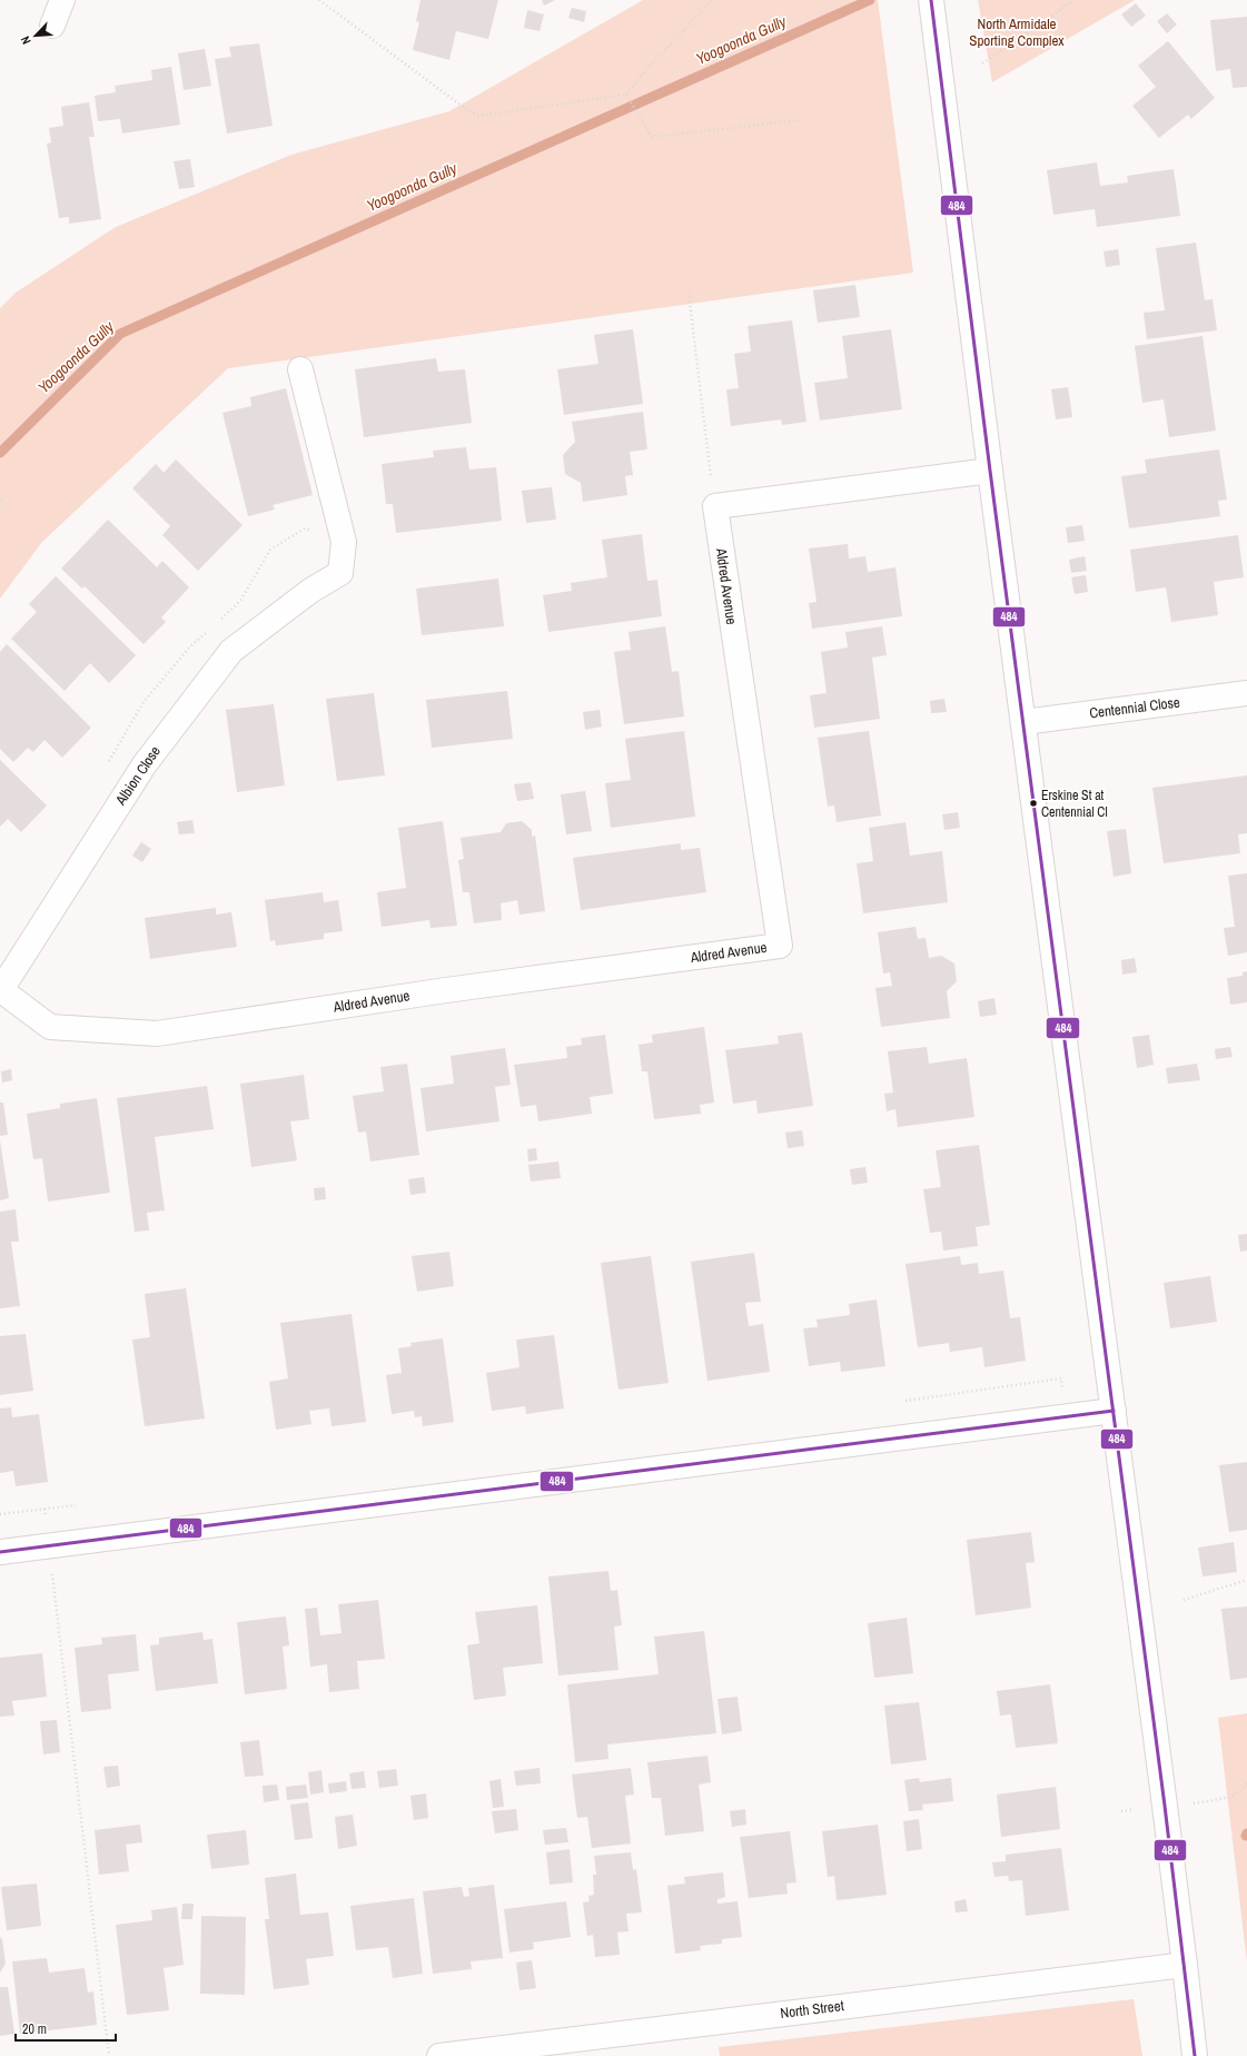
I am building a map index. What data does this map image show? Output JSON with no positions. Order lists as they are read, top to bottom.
{
  "streets": {
    "street": [
      "Aldred Avenue",
      "Centennial Close",
      "Albion Close",
      "North Street"
    ]
  },
  "crossings": [
    ["Aldred Avenue", "Albion Close"]
  ],
  "water": ["Yoogoonda Gully"],
  "parks": ["North Armidale Sporting Complex"],
  "places": ["Erskine St at Centennial Cl"],
  "lines": ["transit line 484"],
  "scale_bar": "20 m",
  "north": "bottom left"
}
